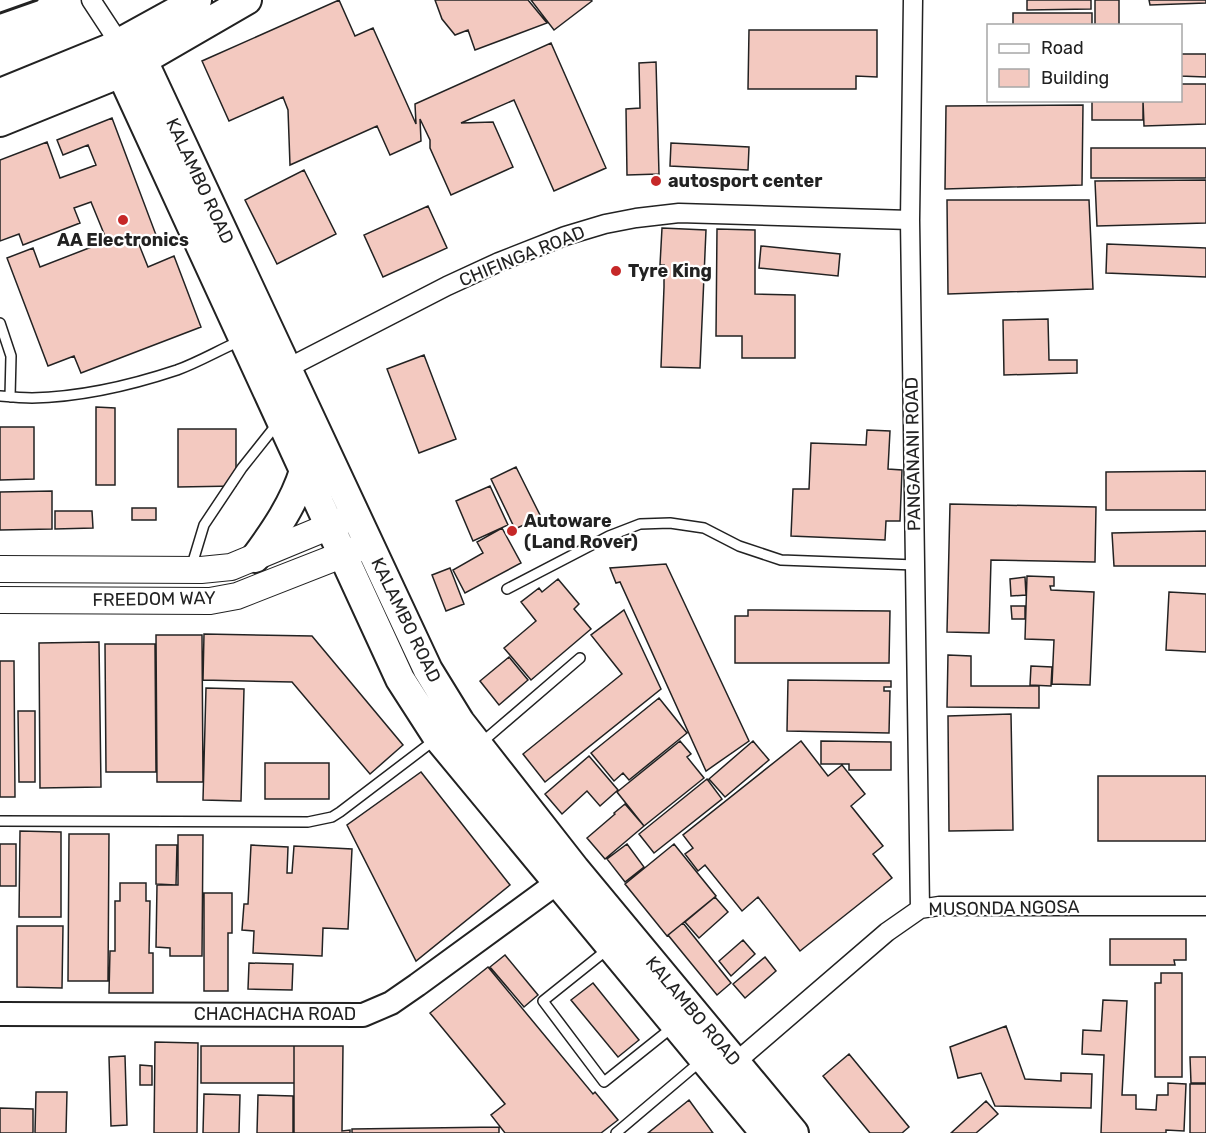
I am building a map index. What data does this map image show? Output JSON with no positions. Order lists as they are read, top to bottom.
{
  "streets": {
    "main road": ["KALAMBO ROAD", "FREEDOM WAY"],
    "street": [
      "CHIFINGA ROAD",
      "PANGANANI ROAD",
      "MUSONDA NGOSA",
      "CHACHACHA ROAD"
    ]
  },
  "crossings": [
    ["KALAMBO ROAD", "CHIFINGA ROAD"],
    ["KALAMBO ROAD", "FREEDOM WAY"],
    ["KALAMBO ROAD", "MUSONDA NGOSA"],
    ["KALAMBO ROAD", "CHACHACHA ROAD"],
    ["CHIFINGA ROAD", "PANGANANI ROAD"],
    ["PANGANANI ROAD", "MUSONDA NGOSA"]
  ],
  "places": [
    "autosport center",
    "AA Electronics",
    "Tyre King",
    "Autoware (Land Rover)"
  ],
  "legend": ["Road", "Building"]
}
